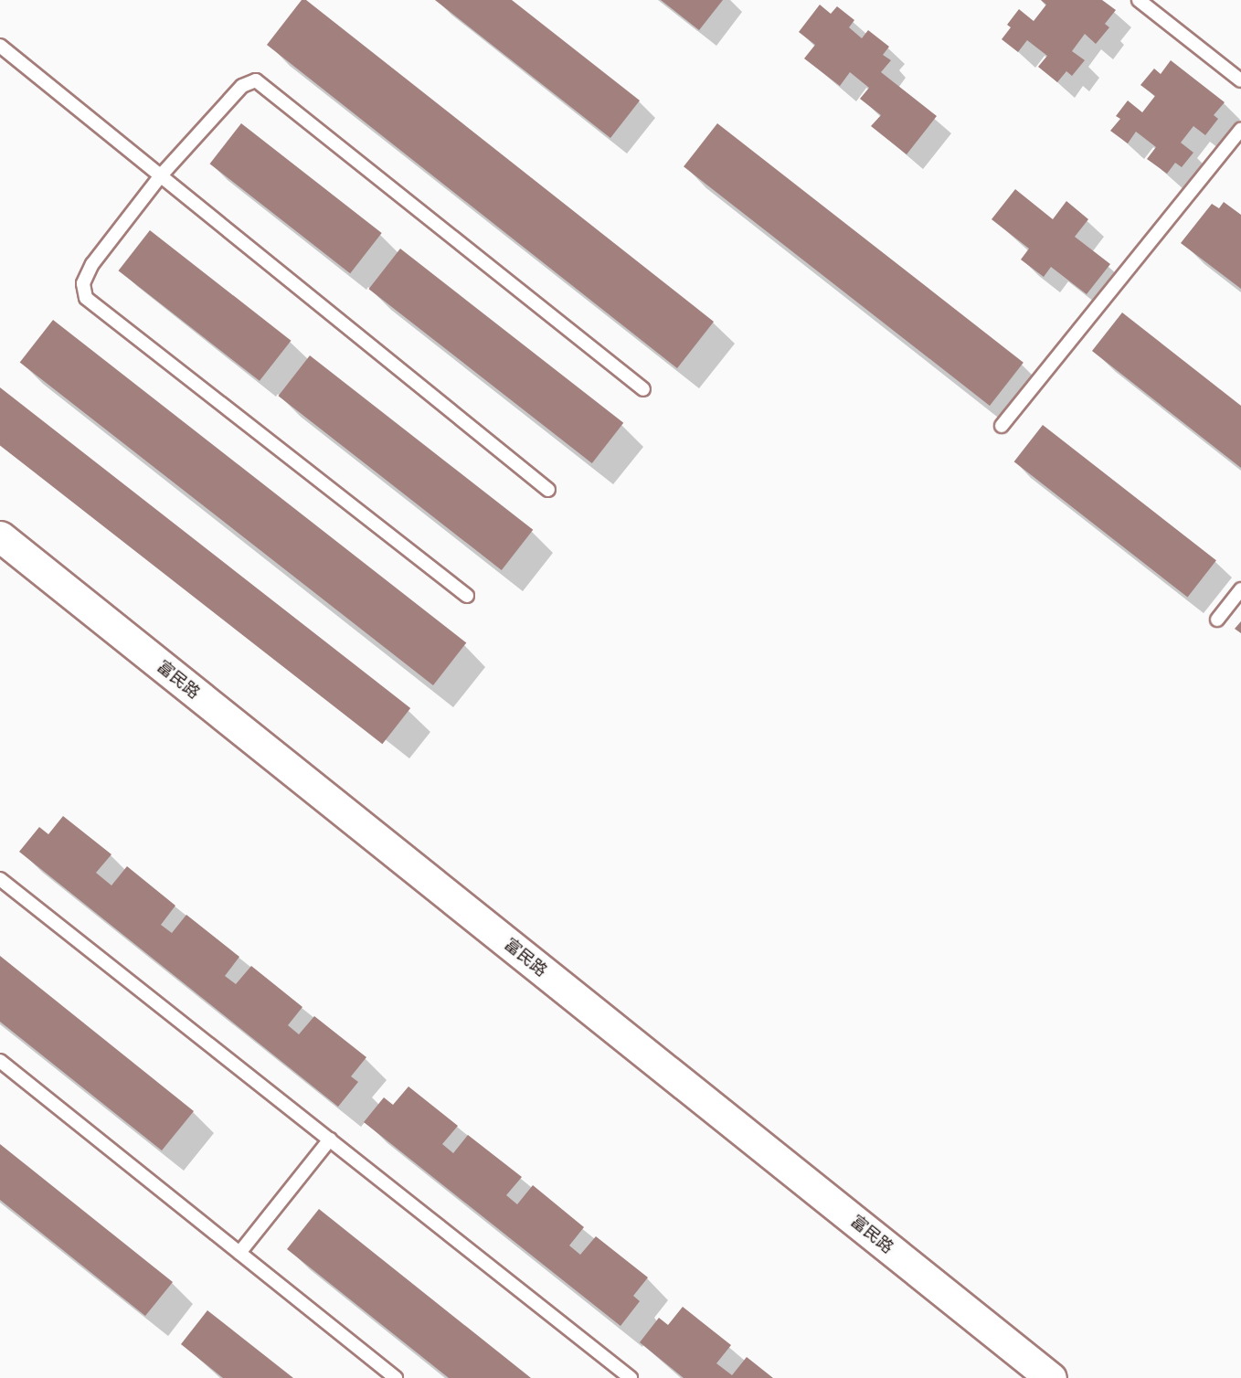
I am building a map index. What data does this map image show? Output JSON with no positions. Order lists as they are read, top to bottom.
{
  "streets": {
    "street": ["富民路"]
  }
}
